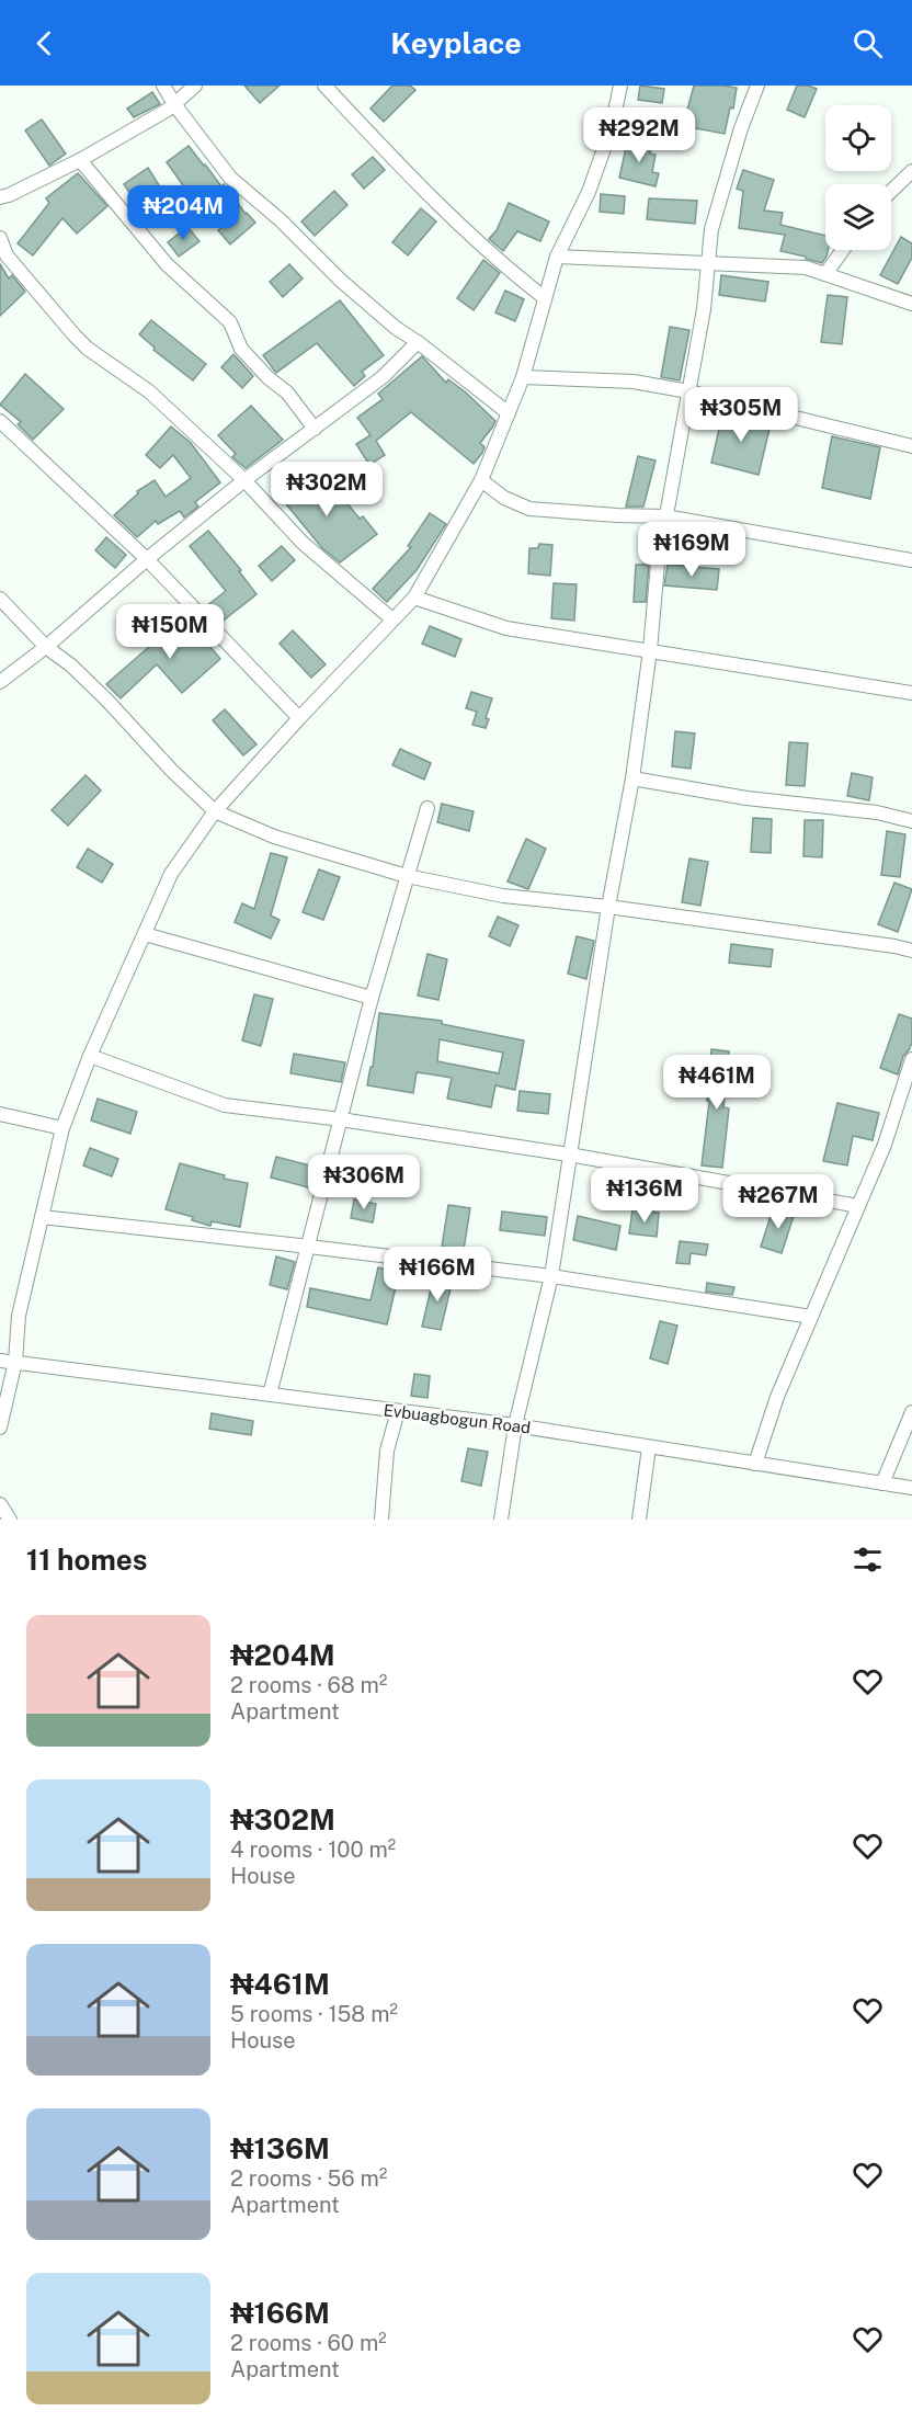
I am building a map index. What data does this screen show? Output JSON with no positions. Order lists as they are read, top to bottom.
{
  "streets": {
    "street": ["Evbuagbogun Road"]
  },
  "page": {
    "header": "Keyplace",
    "price": [
      "₦292M",
      "₦204M",
      "₦305M",
      "₦302M",
      "₦169M",
      "₦150M",
      "₦461M",
      "₦306M",
      "₦136M",
      "₦267M",
      "₦166M"
    ],
    "heading": "11 homes",
    "list": [
      {
        "name": "₦204M",
        "note": "2 rooms · 68 m² · Apartment"
      },
      {
        "name": "₦302M",
        "note": "4 rooms · 100 m² · House"
      },
      {
        "name": "₦461M",
        "note": "5 rooms · 158 m² · House"
      },
      {
        "name": "₦136M",
        "note": "2 rooms · 56 m² · Apartment"
      },
      {
        "name": "₦166M",
        "note": "2 rooms · 60 m² · Apartment"
      }
    ]
  }
}
